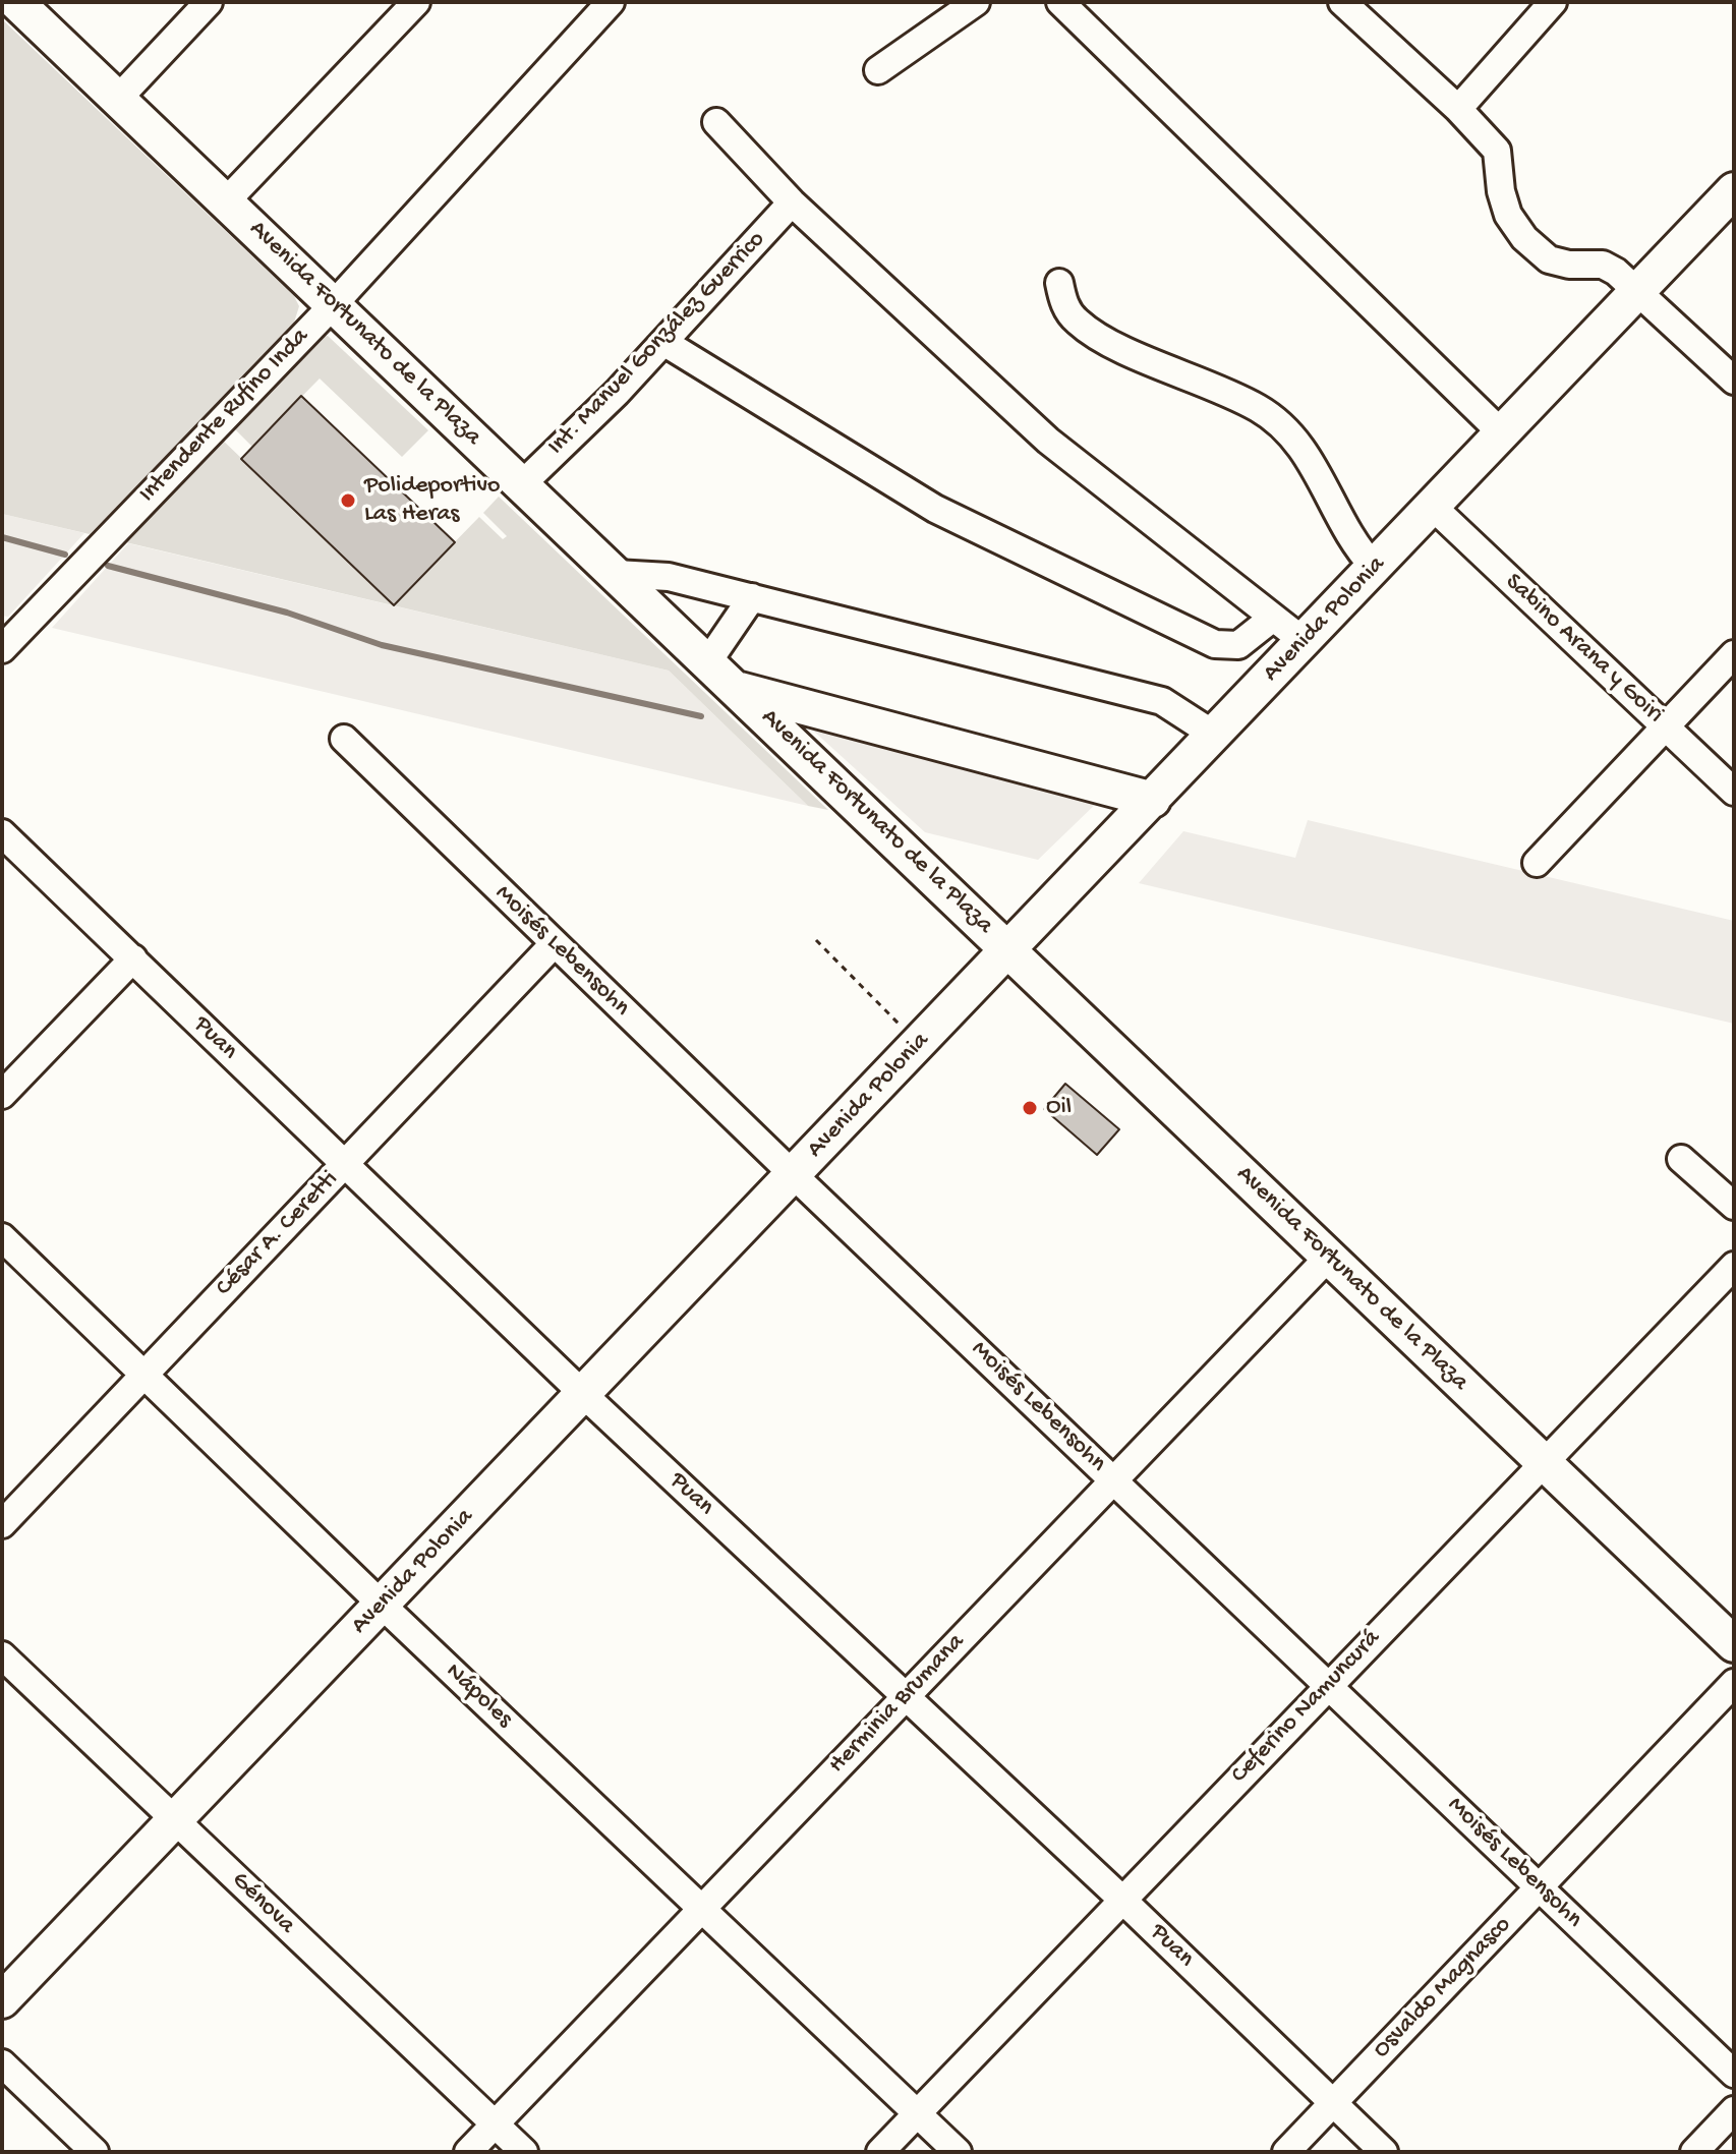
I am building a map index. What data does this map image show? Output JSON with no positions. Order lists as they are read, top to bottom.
{
  "streets": {
    "main road": ["Avenida Fortunato de la Plaza", "Avenida Polonia"],
    "street": [
      "Int. Manuel González Guerrico",
      "Intendente Rufino Inda",
      "Sabino Arana y Goiri",
      "Moisés Lebensohn",
      "Puan",
      "César A. Ceretti",
      "Nápoles",
      "Herminia Brumana",
      "Ceferino Namuncurá",
      "Génova",
      "Osvaldo Magnasco"
    ]
  },
  "crossings": [
    ["Avenida Fortunato de la Plaza", "Int. Manuel González Guerrico"],
    ["Avenida Fortunato de la Plaza", "Intendente Rufino Inda"],
    ["Avenida Fortunato de la Plaza", "Avenida Polonia"],
    ["Avenida Fortunato de la Plaza", "Herminia Brumana"],
    ["Avenida Fortunato de la Plaza", "Ceferino Namuncurá"],
    ["Avenida Polonia", "Sabino Arana y Goiri"],
    ["Avenida Polonia", "Moisés Lebensohn"],
    ["Avenida Polonia", "Puan"],
    ["Avenida Polonia", "Nápoles"],
    ["Avenida Polonia", "Génova"],
    ["Moisés Lebensohn", "César A. Ceretti"],
    ["Moisés Lebensohn", "Herminia Brumana"],
    ["Moisés Lebensohn", "Ceferino Namuncurá"],
    ["Moisés Lebensohn", "Osvaldo Magnasco"],
    ["Puan", "César A. Ceretti"],
    ["Puan", "Herminia Brumana"],
    ["Puan", "Ceferino Namuncurá"],
    ["Puan", "Osvaldo Magnasco"],
    ["César A. Ceretti", "Nápoles"],
    ["Nápoles", "Herminia Brumana"],
    ["Nápoles", "Ceferino Namuncurá"],
    ["Herminia Brumana", "Génova"]
  ],
  "places": ["Polideportivo Las Heras", "Oil"]
}
